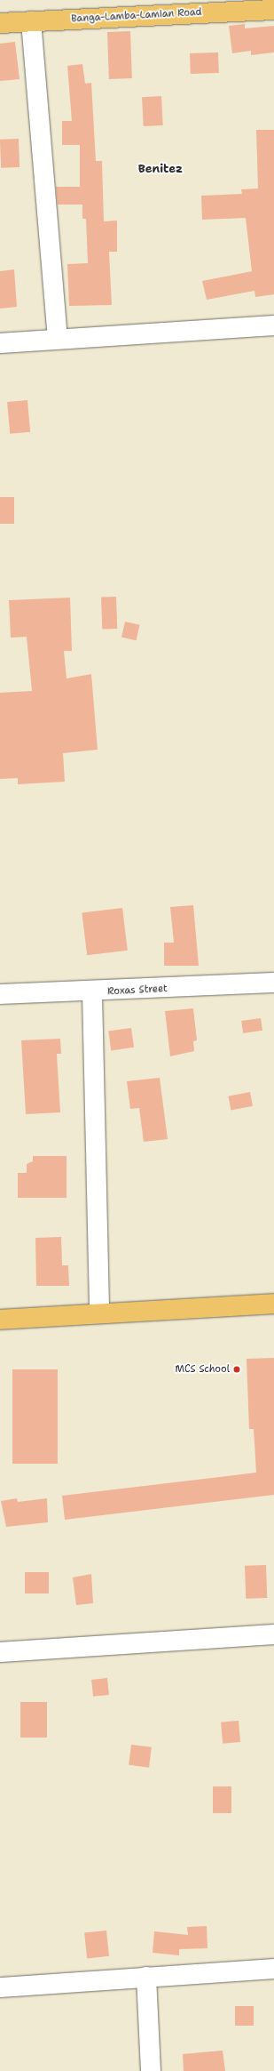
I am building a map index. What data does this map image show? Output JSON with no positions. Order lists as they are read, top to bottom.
{
  "streets": {
    "main road": ["Banga-Lamba-Lamian Road"],
    "street": ["Roxas Street"]
  },
  "districts": ["Benitez"],
  "places": ["MCS School"]
}
